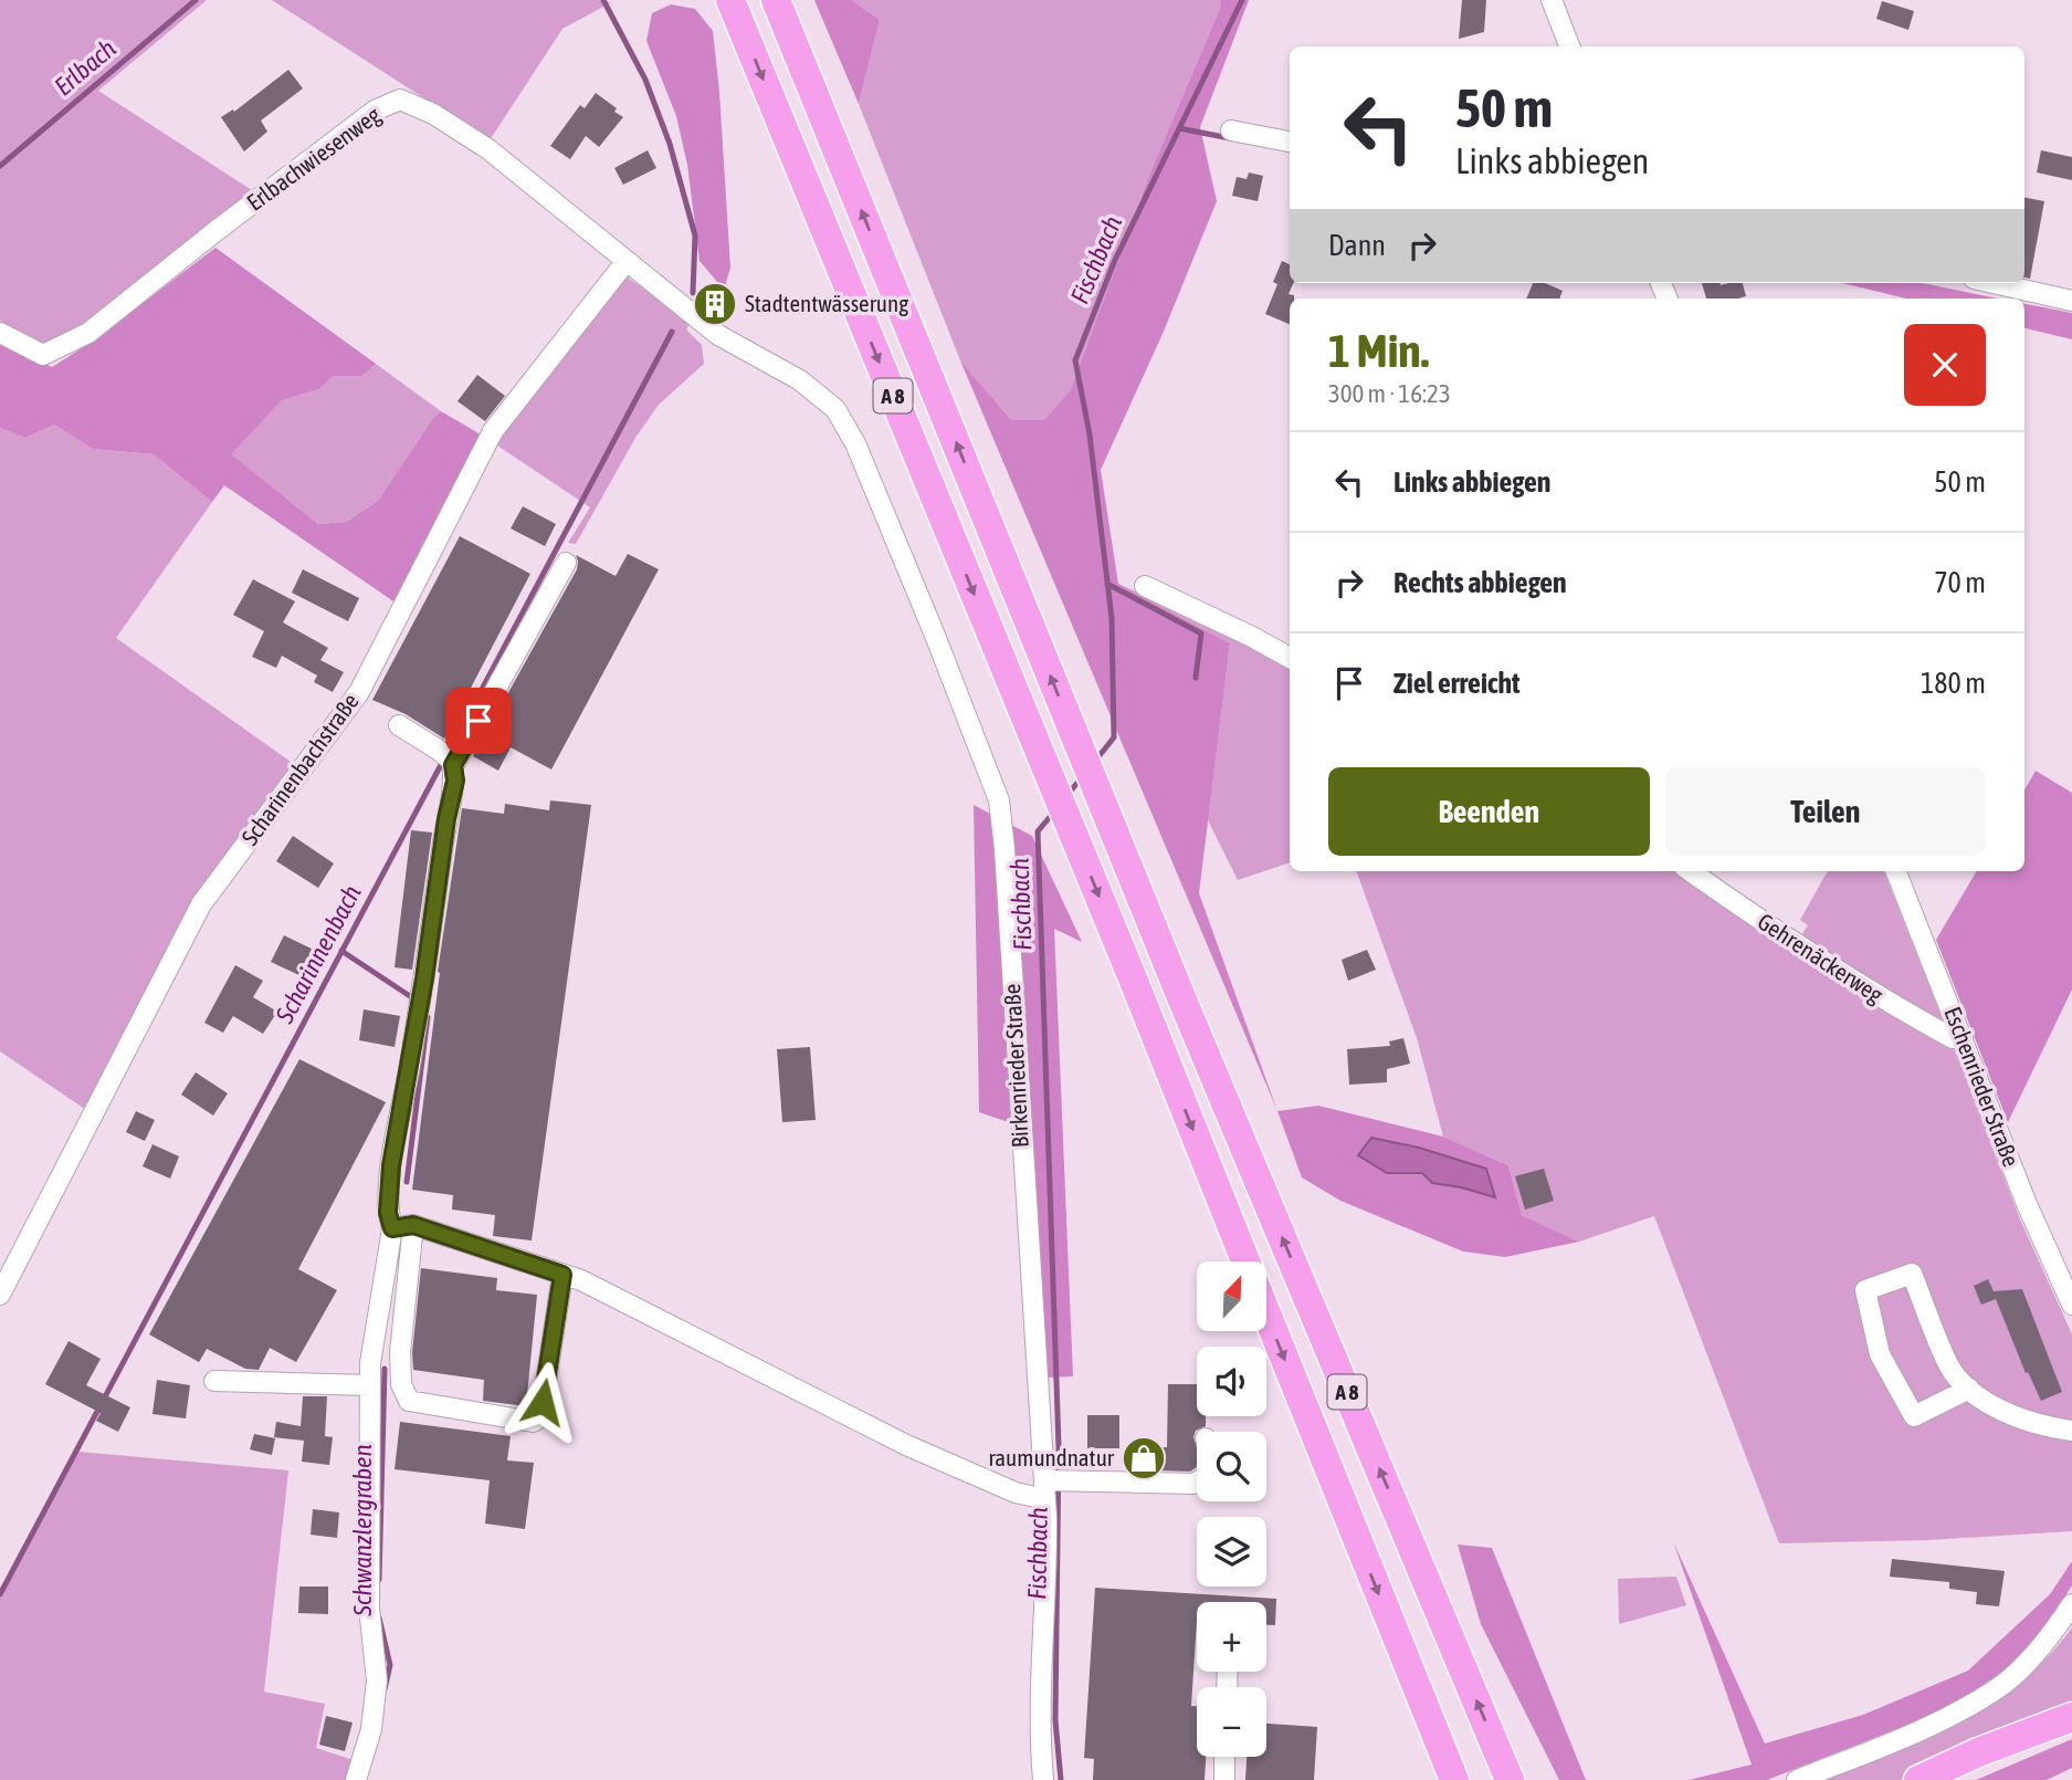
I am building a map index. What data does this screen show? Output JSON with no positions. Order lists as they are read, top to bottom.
{
  "streets": {
    "highway": ["A 8"],
    "street": [
      "Erlbachwiesenweg",
      "Scharinenbachstraße",
      "Gehrenäckerweg",
      "Birkenrieder Straße",
      "Eschenrieder Straße"
    ]
  },
  "crossings": [
    ["Erlbachwiesenweg", "Scharinenbachstraße"],
    ["Erlbachwiesenweg", "Birkenrieder Straße"],
    ["Scharinenbachstraße", "Birkenrieder Straße"],
    ["Gehrenäckerweg", "Eschenrieder Straße"]
  ],
  "water": [
    "Erlbach",
    "Fischbach",
    "Scharinnenbach",
    "Schwanzlergraben"
  ],
  "places": {
    "building": ["Stadtentwässerung"],
    "shop": ["raumundnatur"]
  },
  "north": "top right",
  "page": {
    "turn": ["50 m", "Links abbiegen"],
    "then": "Dann",
    "heading": ["1 Min.", "300 m · 16:23"],
    "list": [
      {
        "name": "Links abbiegen",
        "value": "50 m"
      },
      {
        "name": "Rechts abbiegen",
        "value": "70 m"
      },
      {
        "name": "Ziel erreicht",
        "value": "180 m"
      }
    ],
    "buttons": ["Beenden", "Teilen"],
    "map_buttons": ["+", "−"]
  }
}
